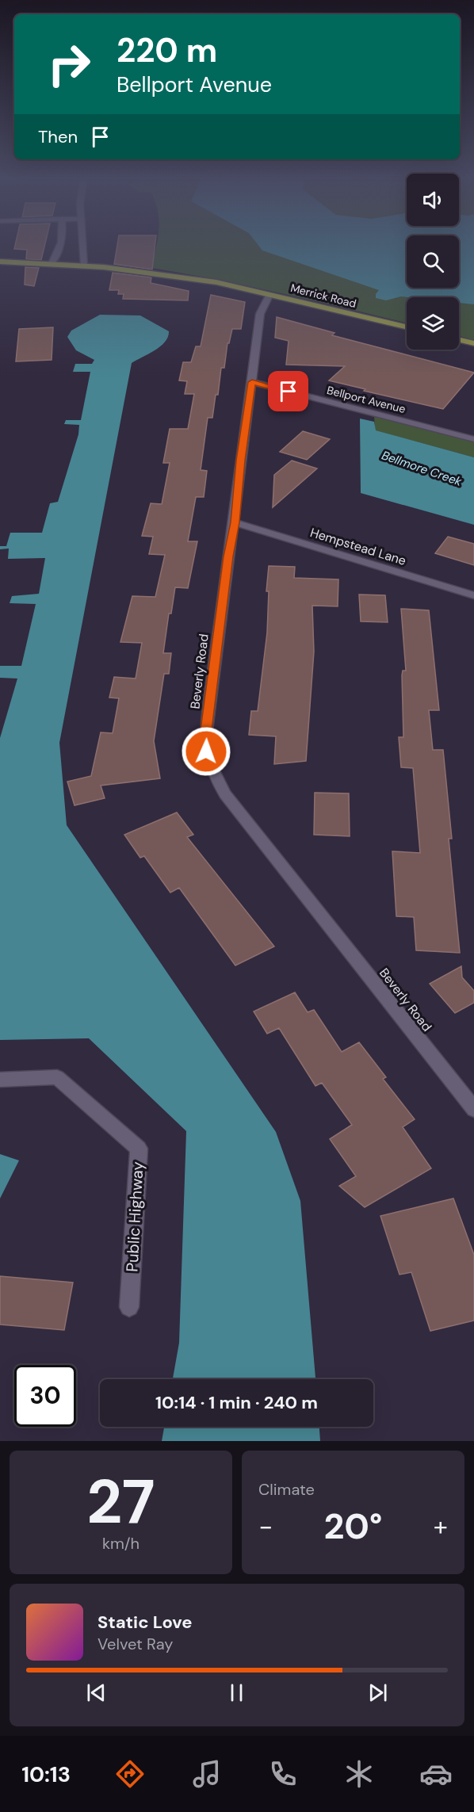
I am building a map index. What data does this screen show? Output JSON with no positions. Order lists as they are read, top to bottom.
{
  "streets": {
    "main road": ["Merrick Road"],
    "street": [
      "Bellport Avenue",
      "Hempstead Lane",
      "Beverly Road",
      "Public Highway"
    ]
  },
  "crossings": [
    ["Merrick Road", "Beverly Road"],
    ["Bellport Avenue", "Beverly Road"],
    ["Hempstead Lane", "Beverly Road"]
  ],
  "water": ["Bellmore Creek"],
  "page": {
    "turn": ["220 m", "Bellport Avenue"],
    "then": "Then",
    "limit": "30",
    "trip": "10:14 · 1 min · 240 m",
    "tile": [
      ["27", "km/h"],
      "Climate"
    ],
    "heat": ["−", "20°", "+"],
    "song": ["Static Love", "Velvet Ray"],
    "tabs": "10:13"
  }
}
